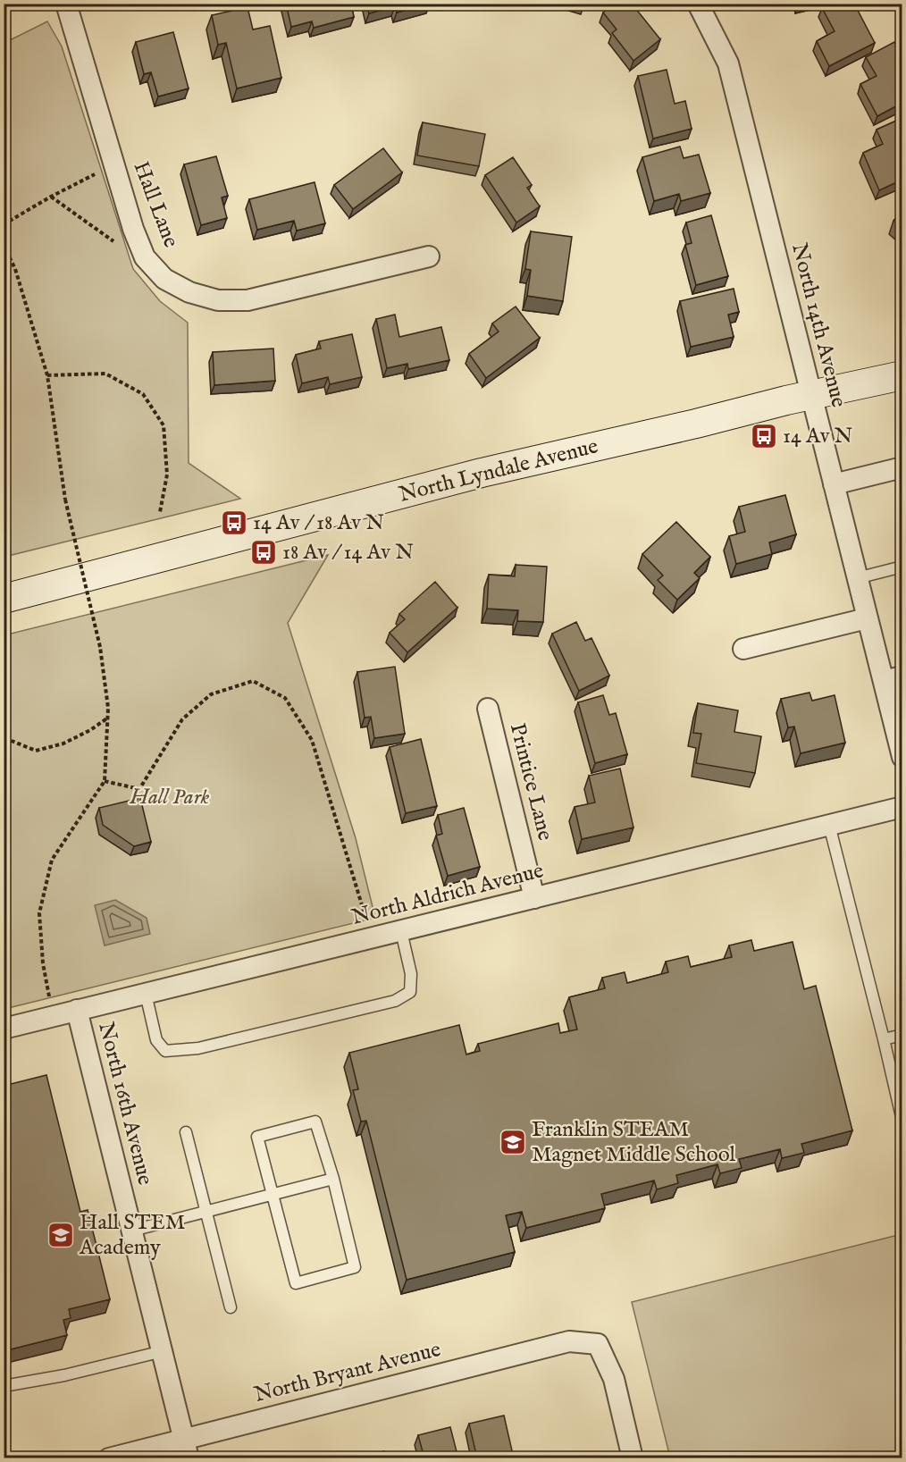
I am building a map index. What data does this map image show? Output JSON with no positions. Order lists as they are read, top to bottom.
{
  "streets": {
    "street": [
      "Hall Lane",
      "North 14th Avenue",
      "North Lyndale Avenue",
      "Printice Lane",
      "North Aldrich Avenue",
      "North 16th Avenue",
      "North Bryant Avenue"
    ]
  },
  "crossings": [
    ["North 14th Avenue", "North Lyndale Avenue"],
    ["Printice Lane", "North Aldrich Avenue"],
    ["North Aldrich Avenue", "North 16th Avenue"],
    ["North 16th Avenue", "North Bryant Avenue"]
  ],
  "parks": ["Hall Park"],
  "places": {
    "bus stop": ["14 Av N", "14 Av / 18 Av N", "18 Av / 14 Av N"],
    "school or university": ["Franklin STEAM Magnet Middle School", "Hall STEM Academy"]
  }
}
